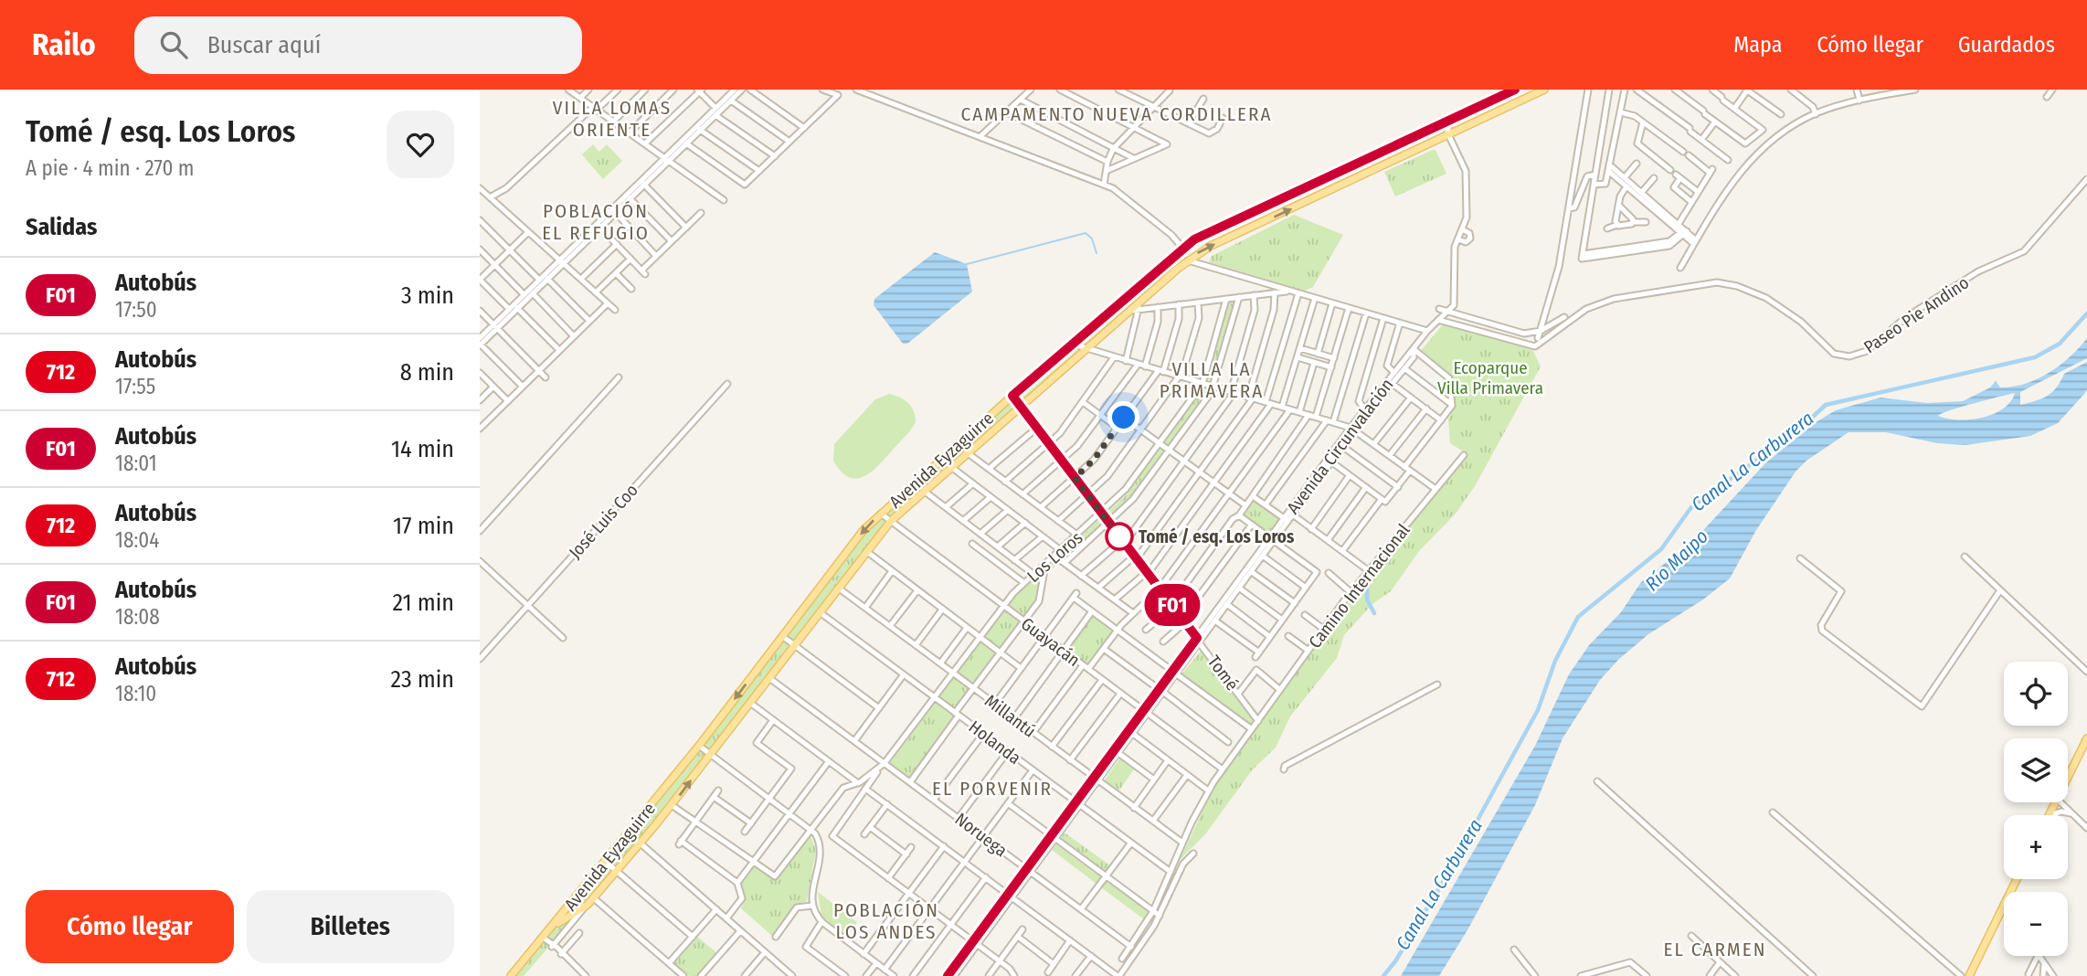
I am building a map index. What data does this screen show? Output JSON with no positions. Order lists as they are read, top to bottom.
{
  "streets": {
    "main road": ["Avenida Eyzaguirre"],
    "street": [
      "Paseo Pie Andino",
      "Avenida Circunvalación",
      "José Luis Coo",
      "Los Loros",
      "Camino Internacional",
      "Guayacán",
      "Tomé",
      "Millantú",
      "Holanda",
      "Noruega"
    ]
  },
  "crossings": [
    ["Paseo Pie Andino", "Avenida Circunvalación"],
    ["Avenida Circunvalación", "Guayacán"],
    ["Avenida Circunvalación", "Tomé"],
    ["Avenida Circunvalación", "Millantú"],
    ["Avenida Circunvalación", "Holanda"],
    ["Avenida Circunvalación", "Noruega"],
    ["Avenida Eyzaguirre", "Guayacán"],
    ["Avenida Eyzaguirre", "Tomé"],
    ["Avenida Eyzaguirre", "Millantú"],
    ["Avenida Eyzaguirre", "Holanda"],
    ["Avenida Eyzaguirre", "Noruega"],
    ["Los Loros", "Guayacán"],
    ["Los Loros", "Tomé"],
    ["Los Loros", "Millantú"],
    ["Los Loros", "Holanda"],
    ["Los Loros", "Noruega"],
    ["Camino Internacional", "Guayacán"],
    ["Camino Internacional", "Tomé"],
    ["Camino Internacional", "Millantú"],
    ["Camino Internacional", "Holanda"],
    ["Camino Internacional", "Noruega"]
  ],
  "districts": [
    "VILLA LOMAS ORIENTE",
    "CAMPAMENTO NUEVA CORDILLERA",
    "POBLACIÓN EL REFUGIO",
    "VILLA LA PRIMAVERA",
    "EL PORVENIR",
    "POBLACIÓN LOS ANDES",
    "EL CARMEN"
  ],
  "water": ["Canal La Carburera", "Río Maipo"],
  "parks": ["Ecoparque Villa Primavera"],
  "places": ["Tomé / esq. Los Loros"],
  "lines": ["bus line F01"],
  "page": {
    "header": "Railo",
    "search": "Buscar aquí",
    "nav": ["Mapa", "Cómo llegar", "Guardados"],
    "heading": [
      ["Tomé / esq. Los Loros", "A pie · 4 min · 270 m"],
      "Salidas"
    ],
    "on_map": "F01",
    "list": [
      {
        "mark": "F01",
        "name": "Autobús",
        "note": "17:50",
        "value": "3 min"
      },
      {
        "mark": "712",
        "name": "Autobús",
        "note": "17:55",
        "value": "8 min"
      },
      {
        "mark": "F01",
        "name": "Autobús",
        "note": "18:01",
        "value": "14 min"
      },
      {
        "mark": "712",
        "name": "Autobús",
        "note": "18:04",
        "value": "17 min"
      },
      {
        "mark": "F01",
        "name": "Autobús",
        "note": "18:08",
        "value": "21 min"
      },
      {
        "mark": "712",
        "name": "Autobús",
        "note": "18:10",
        "value": "23 min"
      }
    ],
    "map_buttons": ["+", "−"],
    "buttons": ["Cómo llegar", "Billetes"]
  }
}
